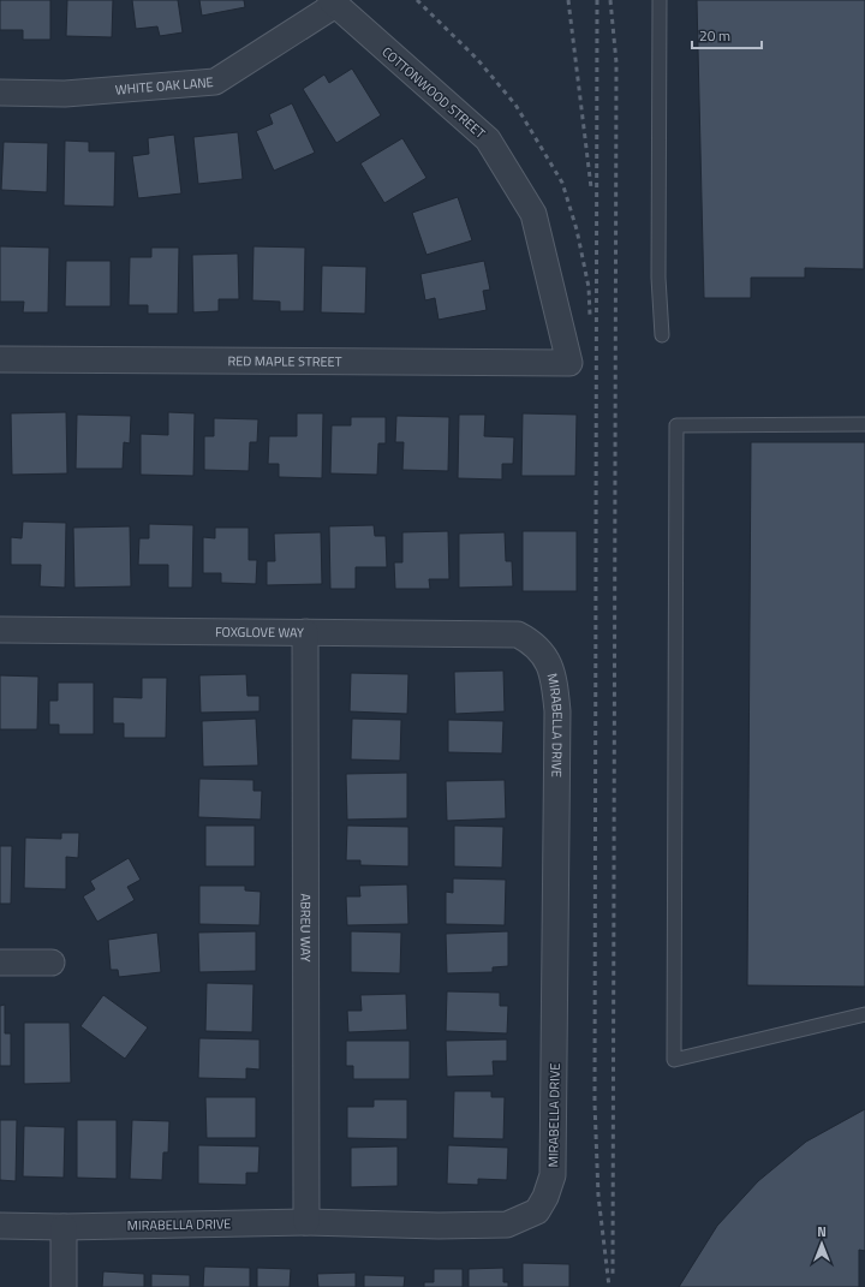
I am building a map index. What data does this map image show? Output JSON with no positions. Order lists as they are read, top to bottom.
{
  "streets": {
    "street": [
      "WHITE OAK LANE",
      "COTTONWOOD STREET",
      "RED MAPLE STREET",
      "FOXGLOVE WAY",
      "MIRABELLA DRIVE",
      "ABREU WAY"
    ]
  },
  "crossings": [
    ["WHITE OAK LANE", "COTTONWOOD STREET"],
    ["COTTONWOOD STREET", "RED MAPLE STREET"],
    ["FOXGLOVE WAY", "MIRABELLA DRIVE"],
    ["FOXGLOVE WAY", "ABREU WAY"],
    ["MIRABELLA DRIVE", "ABREU WAY"]
  ],
  "scale_bar": "20 m",
  "north": "top"
}
